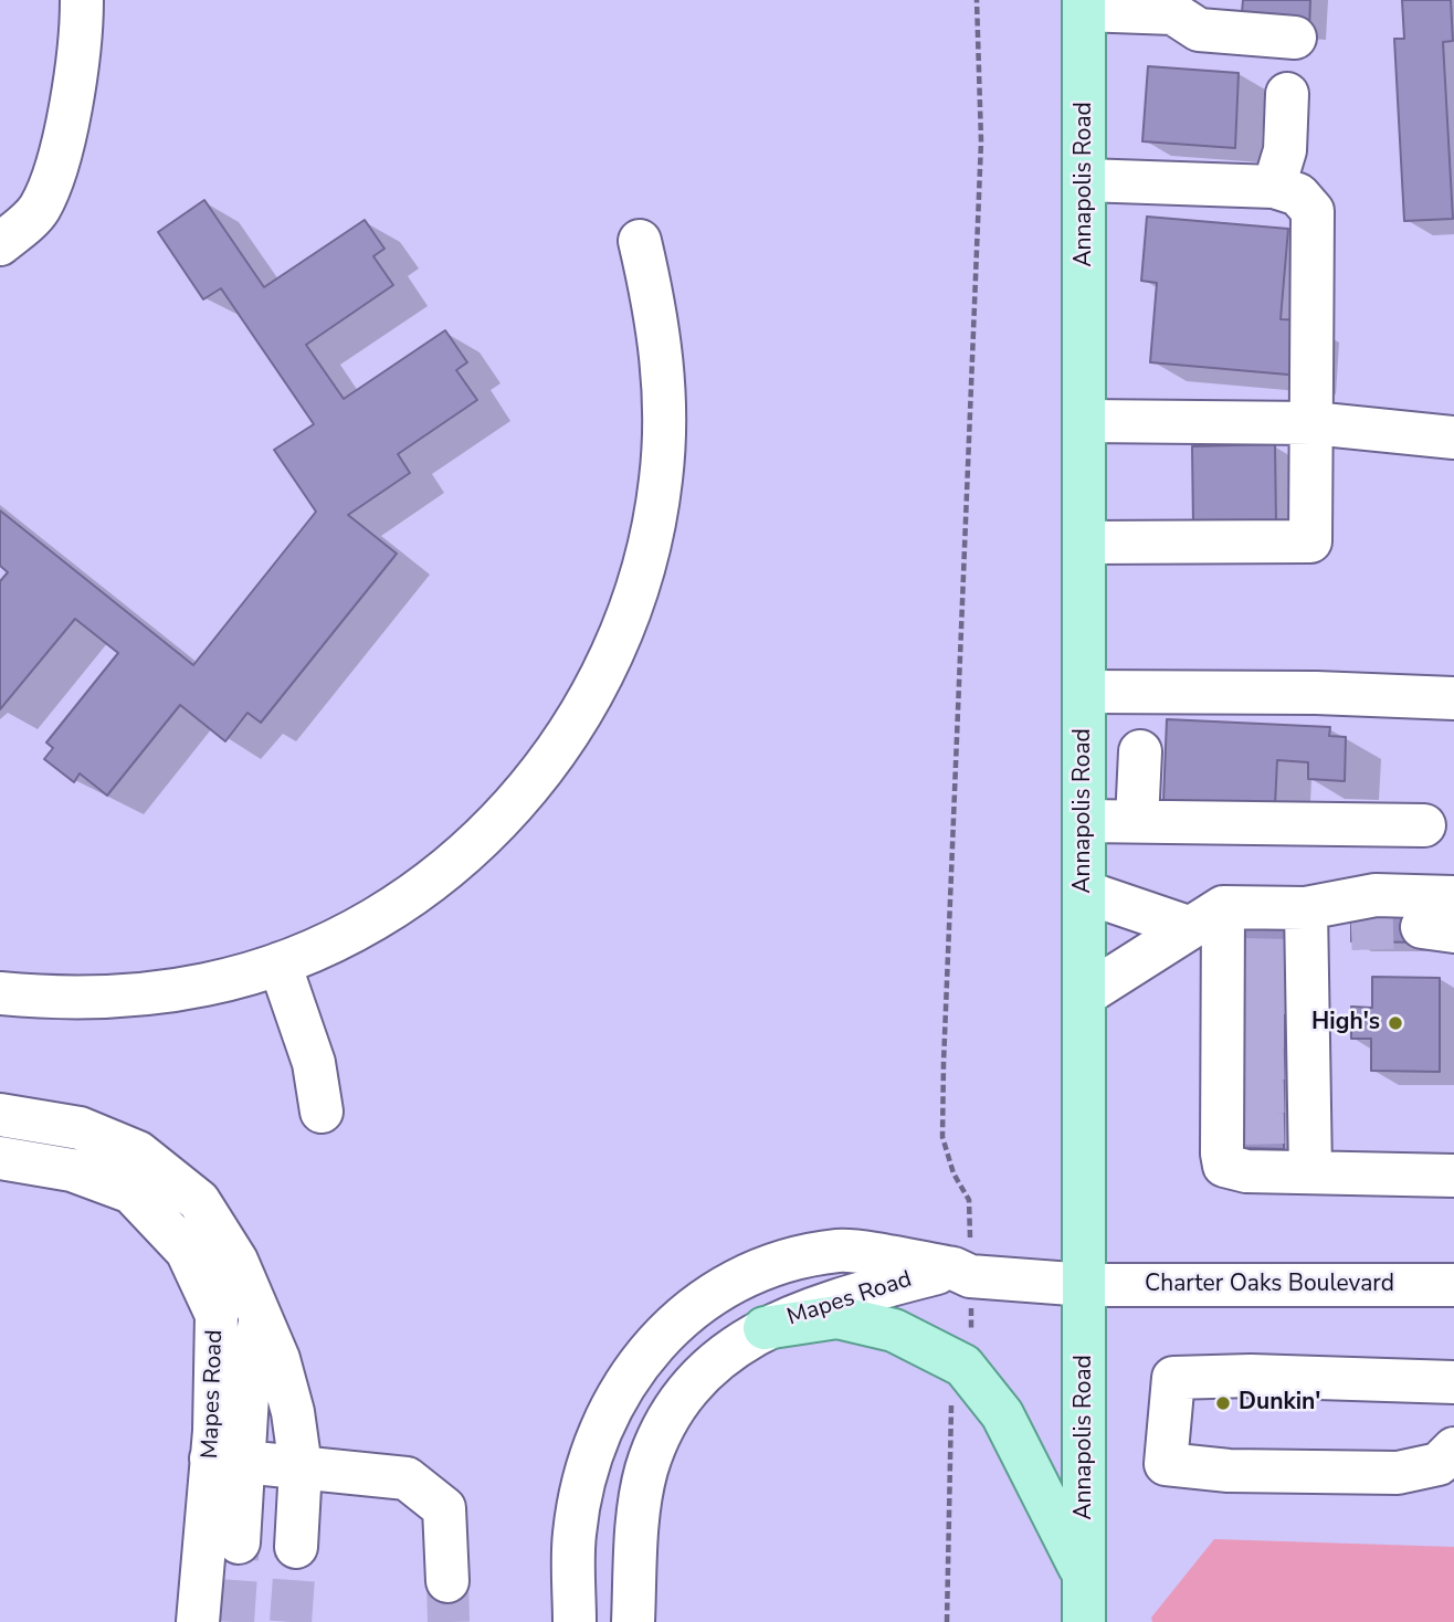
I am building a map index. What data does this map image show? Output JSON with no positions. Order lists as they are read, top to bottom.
{
  "streets": {
    "main road": ["Annapolis Road"],
    "street": ["Charter Oaks Boulevard", "Mapes Road"]
  },
  "crossings": [
    ["Annapolis Road", "Charter Oaks Boulevard"],
    ["Annapolis Road", "Mapes Road"],
    ["Charter Oaks Boulevard", "Mapes Road"]
  ],
  "places": ["High's", "Dunkin'"]
}
